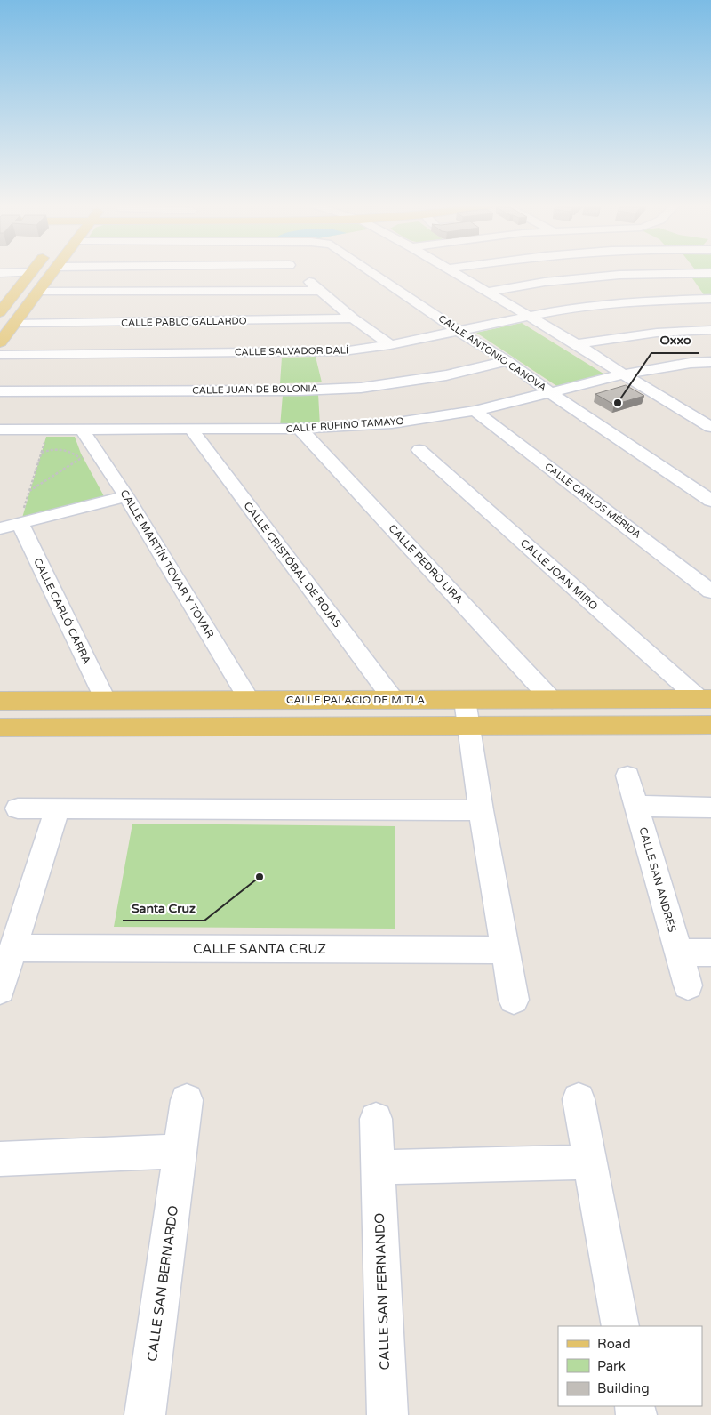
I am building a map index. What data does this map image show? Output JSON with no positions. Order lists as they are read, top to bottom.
{
  "streets": {
    "main road": ["CALLE PALACIO DE MITLA"],
    "street": [
      "CALLE PABLO GALLARDO",
      "CALLE SALVADOR DALÍ",
      "CALLE ANTONIO CANOVA",
      "CALLE JUAN DE BOLONIA",
      "CALLE RUFINO TAMAYO",
      "CALLE CARLOS MÉRIDA",
      "CALLE MARTÍN TOVAR Y TOVAR",
      "CALLE PEDRO LIRA",
      "CALLE CRISTÓBAL DE ROJAS",
      "CALLE JOAN MIRO",
      "CALLE CARLÓ CARRA",
      "CALLE SAN ANDRÉS",
      "CALLE SANTA CRUZ",
      "CALLE SAN BERNARDO",
      "CALLE SAN FERNANDO"
    ]
  },
  "crossings": [
    ["CALLE SALVADOR DALÍ", "CALLE ANTONIO CANOVA"],
    ["CALLE ANTONIO CANOVA", "CALLE JUAN DE BOLONIA"],
    ["CALLE ANTONIO CANOVA", "CALLE RUFINO TAMAYO"],
    ["CALLE RUFINO TAMAYO", "CALLE CARLOS MÉRIDA"],
    ["CALLE RUFINO TAMAYO", "CALLE MARTÍN TOVAR Y TOVAR"],
    ["CALLE RUFINO TAMAYO", "CALLE PEDRO LIRA"],
    ["CALLE RUFINO TAMAYO", "CALLE CRISTÓBAL DE ROJAS"],
    ["CALLE MARTÍN TOVAR Y TOVAR", "CALLE PALACIO DE MITLA"],
    ["CALLE PEDRO LIRA", "CALLE PALACIO DE MITLA"],
    ["CALLE CRISTÓBAL DE ROJAS", "CALLE PALACIO DE MITLA"],
    ["CALLE JOAN MIRO", "CALLE PALACIO DE MITLA"],
    ["CALLE CARLÓ CARRA", "CALLE PALACIO DE MITLA"]
  ],
  "places": ["Oxxo", "Santa Cruz"],
  "legend": ["Road", "Park", "Building"]
}
